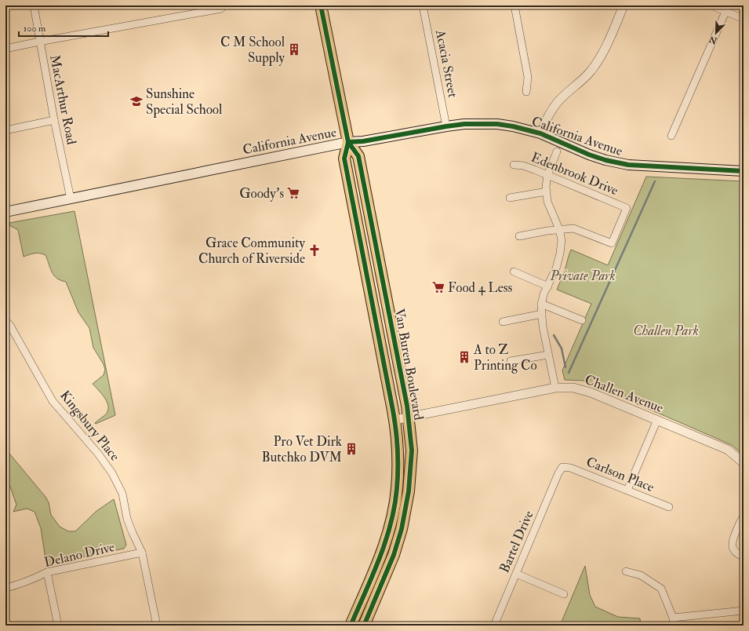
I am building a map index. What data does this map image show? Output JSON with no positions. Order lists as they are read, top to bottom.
{
  "streets": {
    "main road": ["California Avenue", "Van Buren Boulevard"],
    "street": [
      "Acacia Street",
      "MacArthur Road",
      "Edenbrook Drive",
      "Challen Avenue",
      "Kingsbury Place",
      "Carlson Place",
      "Bartel Drive",
      "Delano Drive"
    ]
  },
  "crossings": [
    ["Acacia Street", "California Avenue"],
    ["MacArthur Road", "California Avenue"],
    ["California Avenue", "Van Buren Boulevard"],
    ["Van Buren Boulevard", "Challen Avenue"],
    ["Kingsbury Place", "Delano Drive"],
    ["Carlson Place", "Bartel Drive"]
  ],
  "parks": ["Private Park", "Challen Park"],
  "places": {
    "building": ["C M School Supply", "A to Z Printing Co", "Pro Vet Dirk Butchko DVM"],
    "school or university": ["Sunshine Special School"],
    "supermarket": ["Goody's", "Food 4 Less"],
    "church": ["Grace Community Church of Riverside"]
  },
  "scale_bar": "100 m",
  "north": "bottom left"
}
